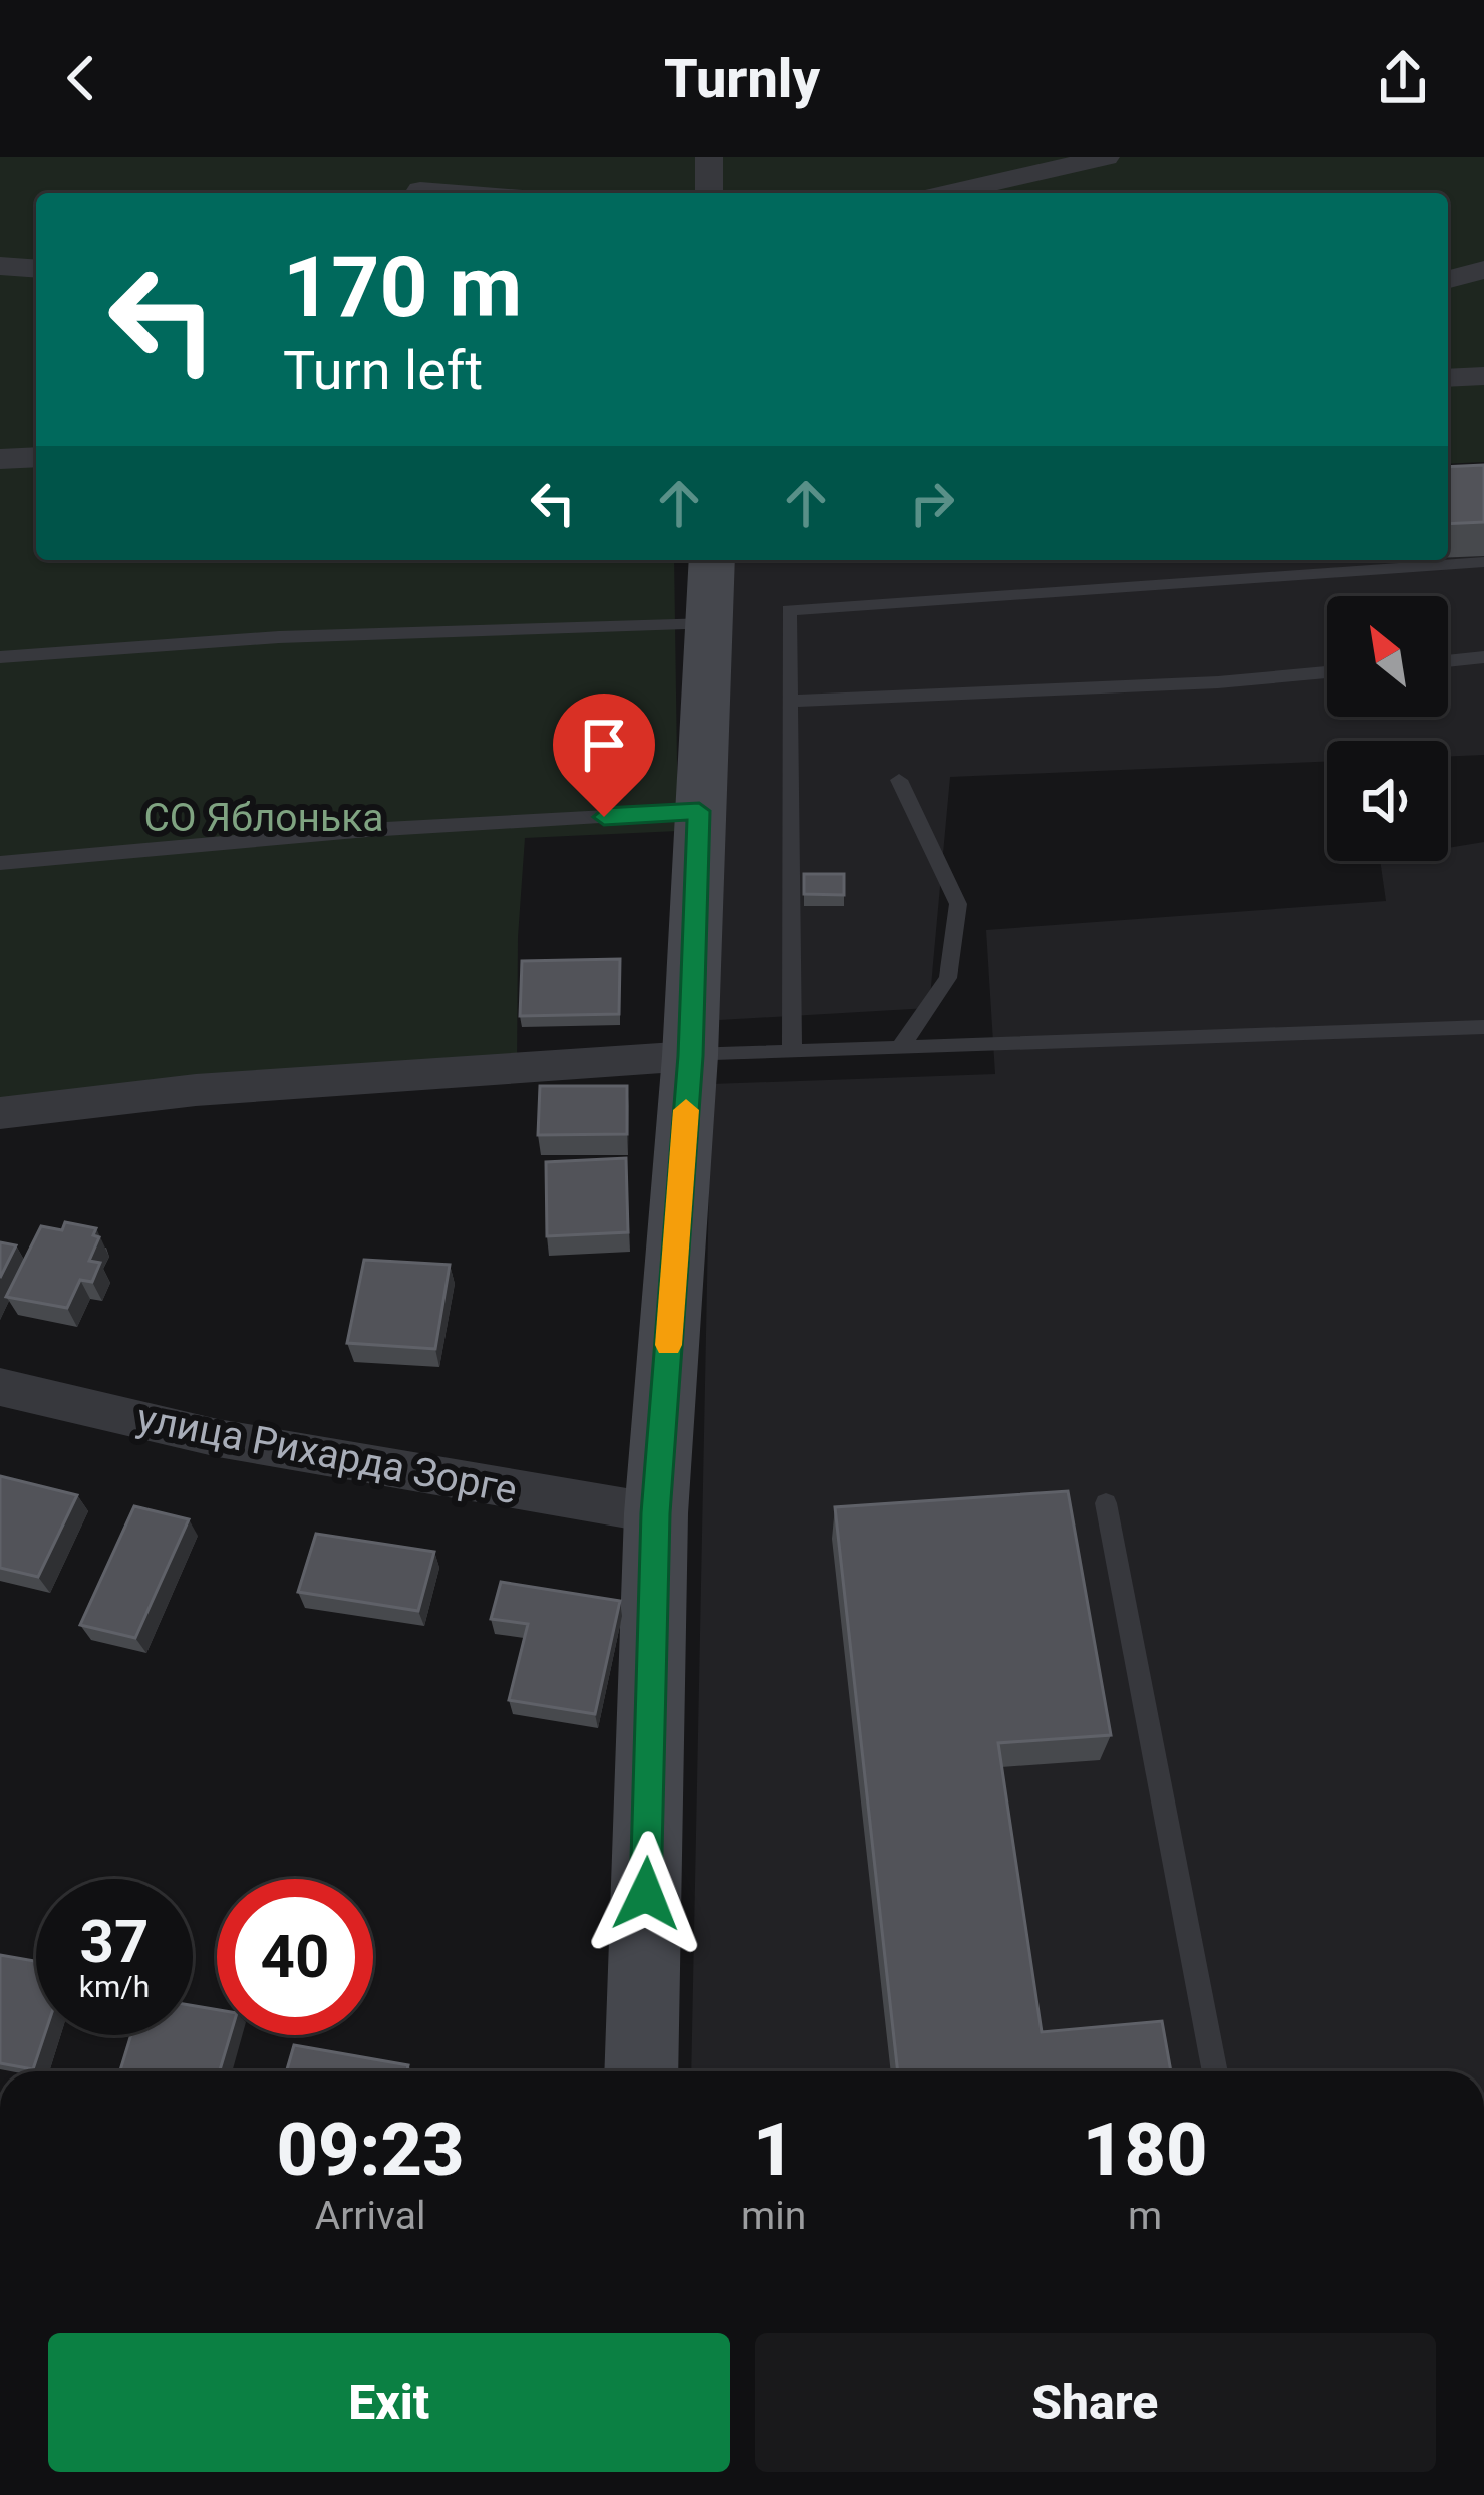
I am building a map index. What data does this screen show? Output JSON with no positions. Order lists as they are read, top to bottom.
{
  "streets": {
    "street": ["улица Рихарда Зорге"]
  },
  "parks": ["СО Яблонька"],
  "north": "top left",
  "page": {
    "header": "Turnly",
    "turn": ["170 m", "Turn left"],
    "speed": "37 km/h",
    "limit": "40",
    "eta": [
      "09:23",
      "Arrival",
      "1",
      "min",
      "180",
      "m"
    ],
    "buttons": ["Exit", "Share"]
  }
}
